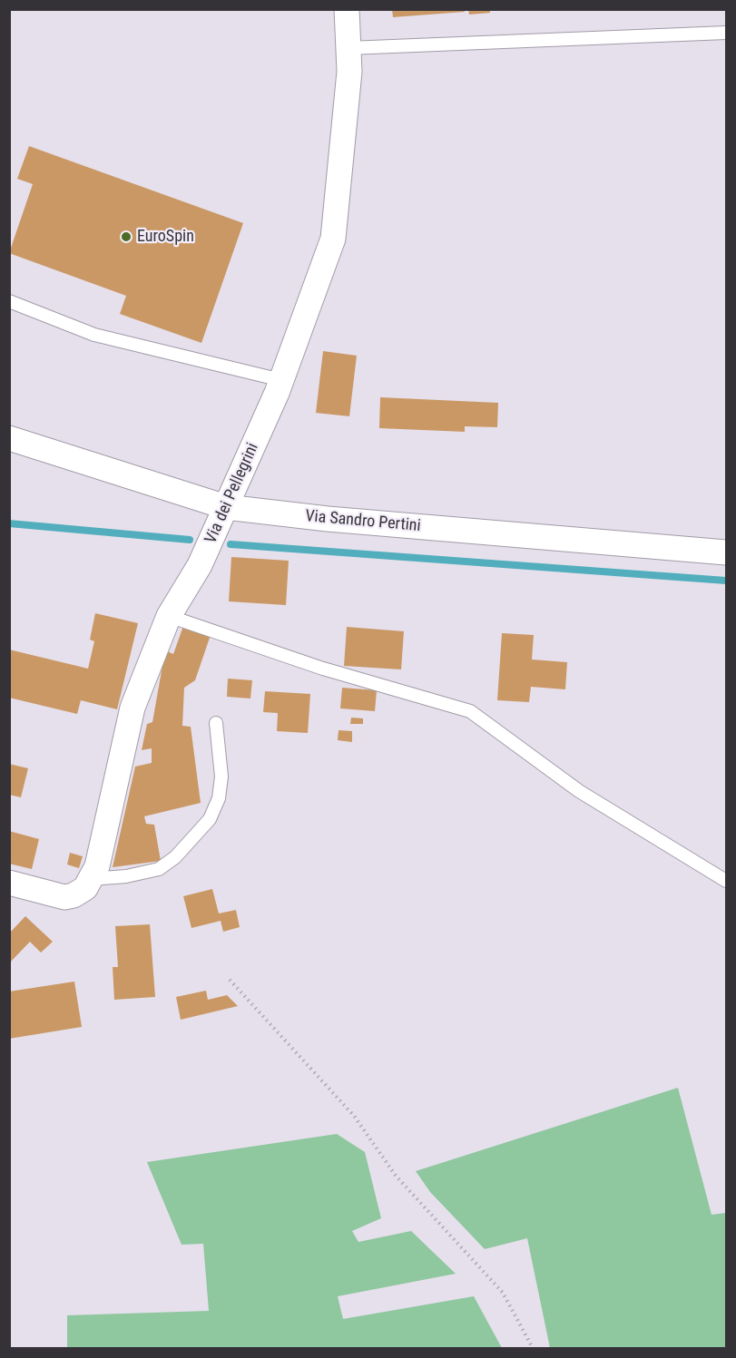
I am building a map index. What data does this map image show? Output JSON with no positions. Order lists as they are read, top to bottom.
{
  "streets": {
    "street": ["Via dei Pellegrini", "Via Sandro Pertini"]
  },
  "crossings": [
    ["Via dei Pellegrini", "Via Sandro Pertini"]
  ],
  "places": ["EuroSpin"]
}
